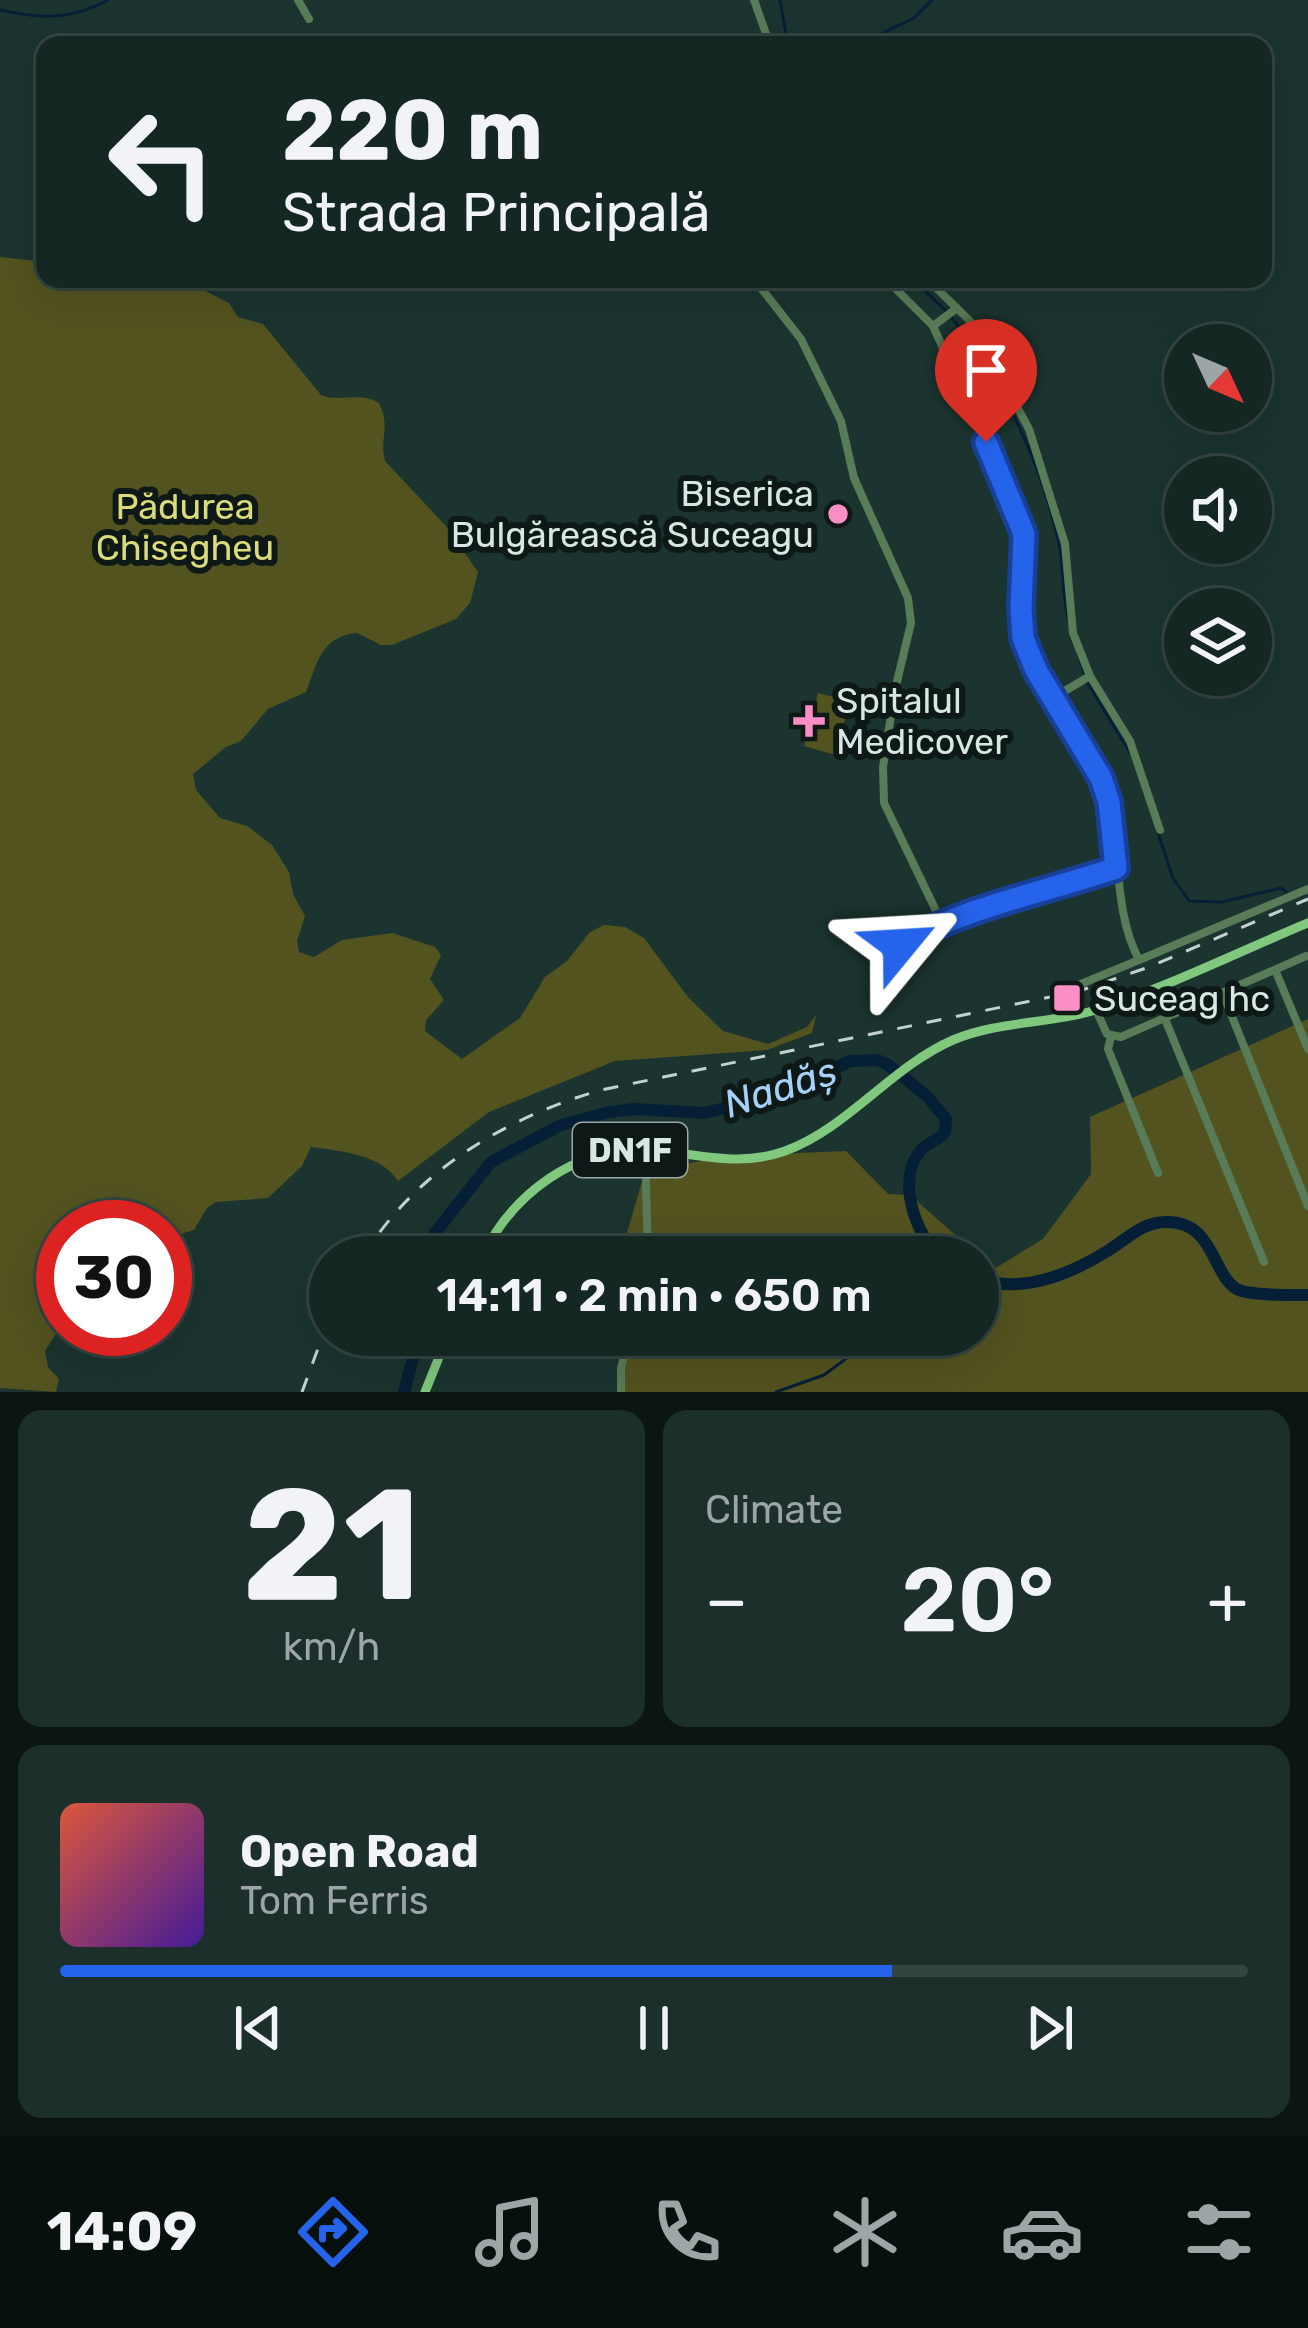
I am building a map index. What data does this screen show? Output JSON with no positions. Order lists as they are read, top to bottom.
{
  "streets": {
    "main road": ["DN1F"]
  },
  "water": ["Nadăș"],
  "parks": ["Pădurea Chisegheu"],
  "places": {
    "other": ["Biserica Bulgărească Suceagu"],
    "health": ["Spitalul Medicover"],
    "transit": ["Suceag hc"]
  },
  "north": "bottom right",
  "page": {
    "turn": ["220 m", "Strada Principală"],
    "limit": "30",
    "trip": "14:11 · 2 min · 650 m",
    "tile": [
      ["21", "km/h"],
      "Climate"
    ],
    "heat": ["−", "20°", "+"],
    "song": ["Open Road", "Tom Ferris"],
    "tabs": "14:09"
  }
}
